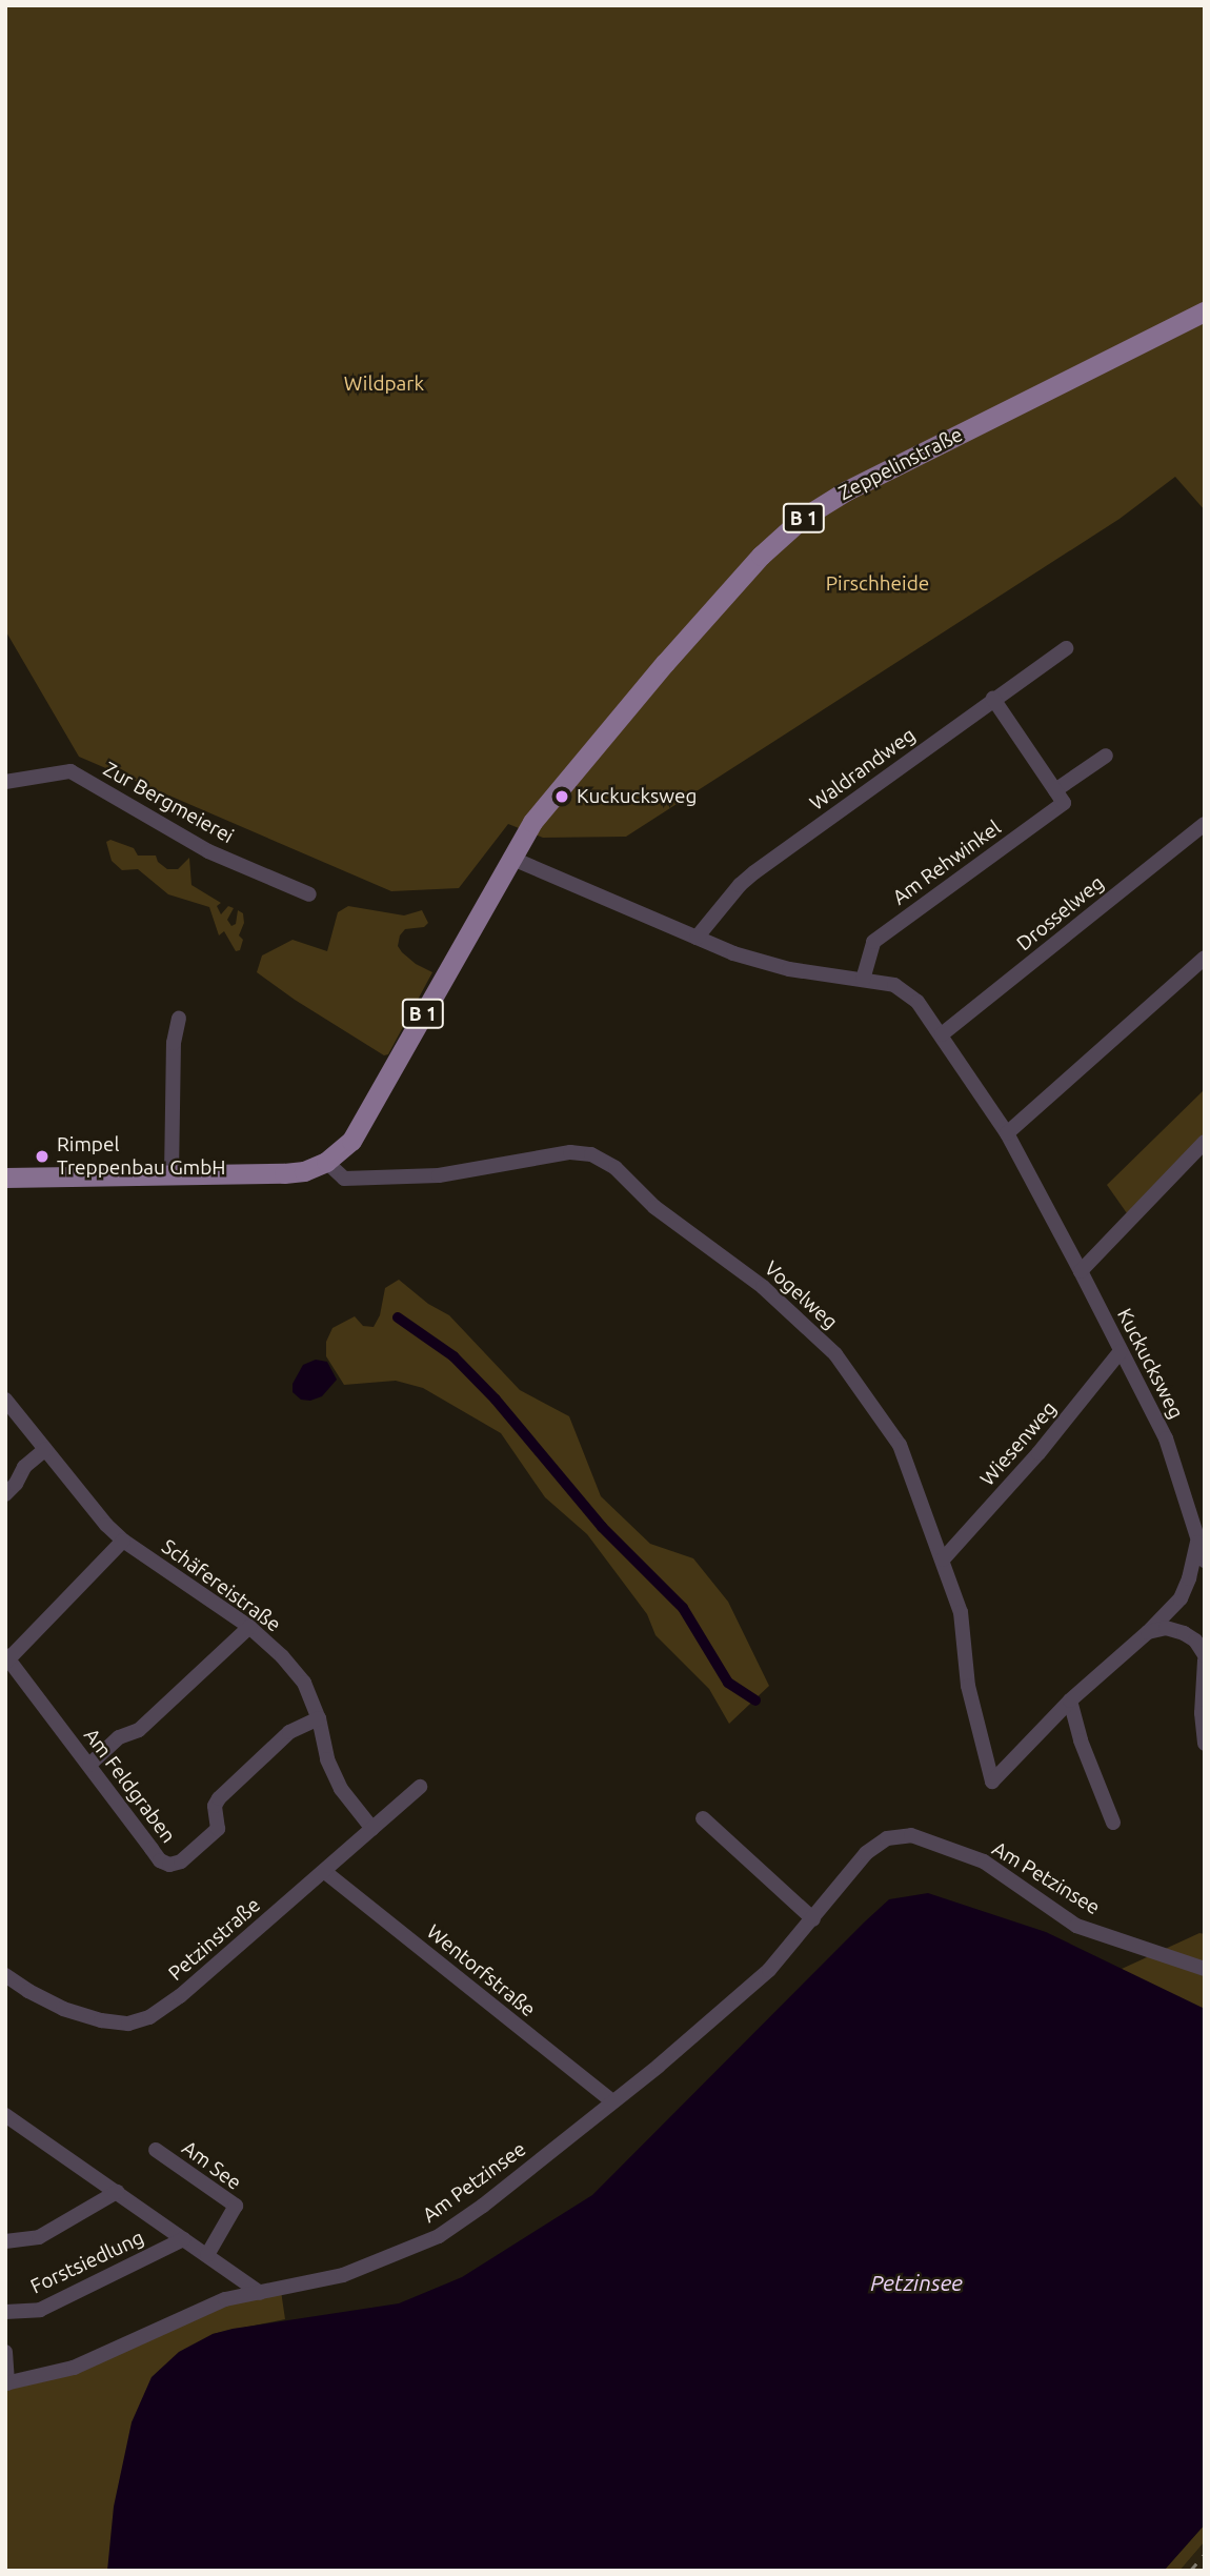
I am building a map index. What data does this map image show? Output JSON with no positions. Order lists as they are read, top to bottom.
{
  "streets": {
    "main road": ["Zeppelinstraße", "B 1"],
    "street": [
      "Waldrandweg",
      "Zur Bergmeierei",
      "Am Rehwinkel",
      "Drosselweg",
      "Vogelweg",
      "Kuckucksweg",
      "Wiesenweg",
      "Schäfereistraße",
      "Am Feldgraben",
      "Am Petzinsee",
      "Petzinstraße",
      "Wentorfstraße",
      "Am See",
      "Forstsiedlung"
    ]
  },
  "crossings": [
    ["Zeppelinstraße", "B 1"],
    ["Zeppelinstraße", "Kuckucksweg"],
    ["B 1", "Vogelweg"],
    ["B 1", "Kuckucksweg"],
    ["Waldrandweg", "Kuckucksweg"],
    ["Am Rehwinkel", "Kuckucksweg"],
    ["Drosselweg", "Kuckucksweg"],
    ["Vogelweg", "Wiesenweg"],
    ["Kuckucksweg", "Wiesenweg"],
    ["Schäfereistraße", "Am Feldgraben"],
    ["Schäfereistraße", "Petzinstraße"],
    ["Am Petzinsee", "Wentorfstraße"],
    ["Am Petzinsee", "Forstsiedlung"],
    ["Petzinstraße", "Wentorfstraße"],
    ["Am See", "Forstsiedlung"]
  ],
  "water": ["Petzinsee"],
  "parks": ["Wildpark", "Pirschheide"],
  "places": ["Kuckucksweg", "Rimpel Treppenbau GmbH"]
}
